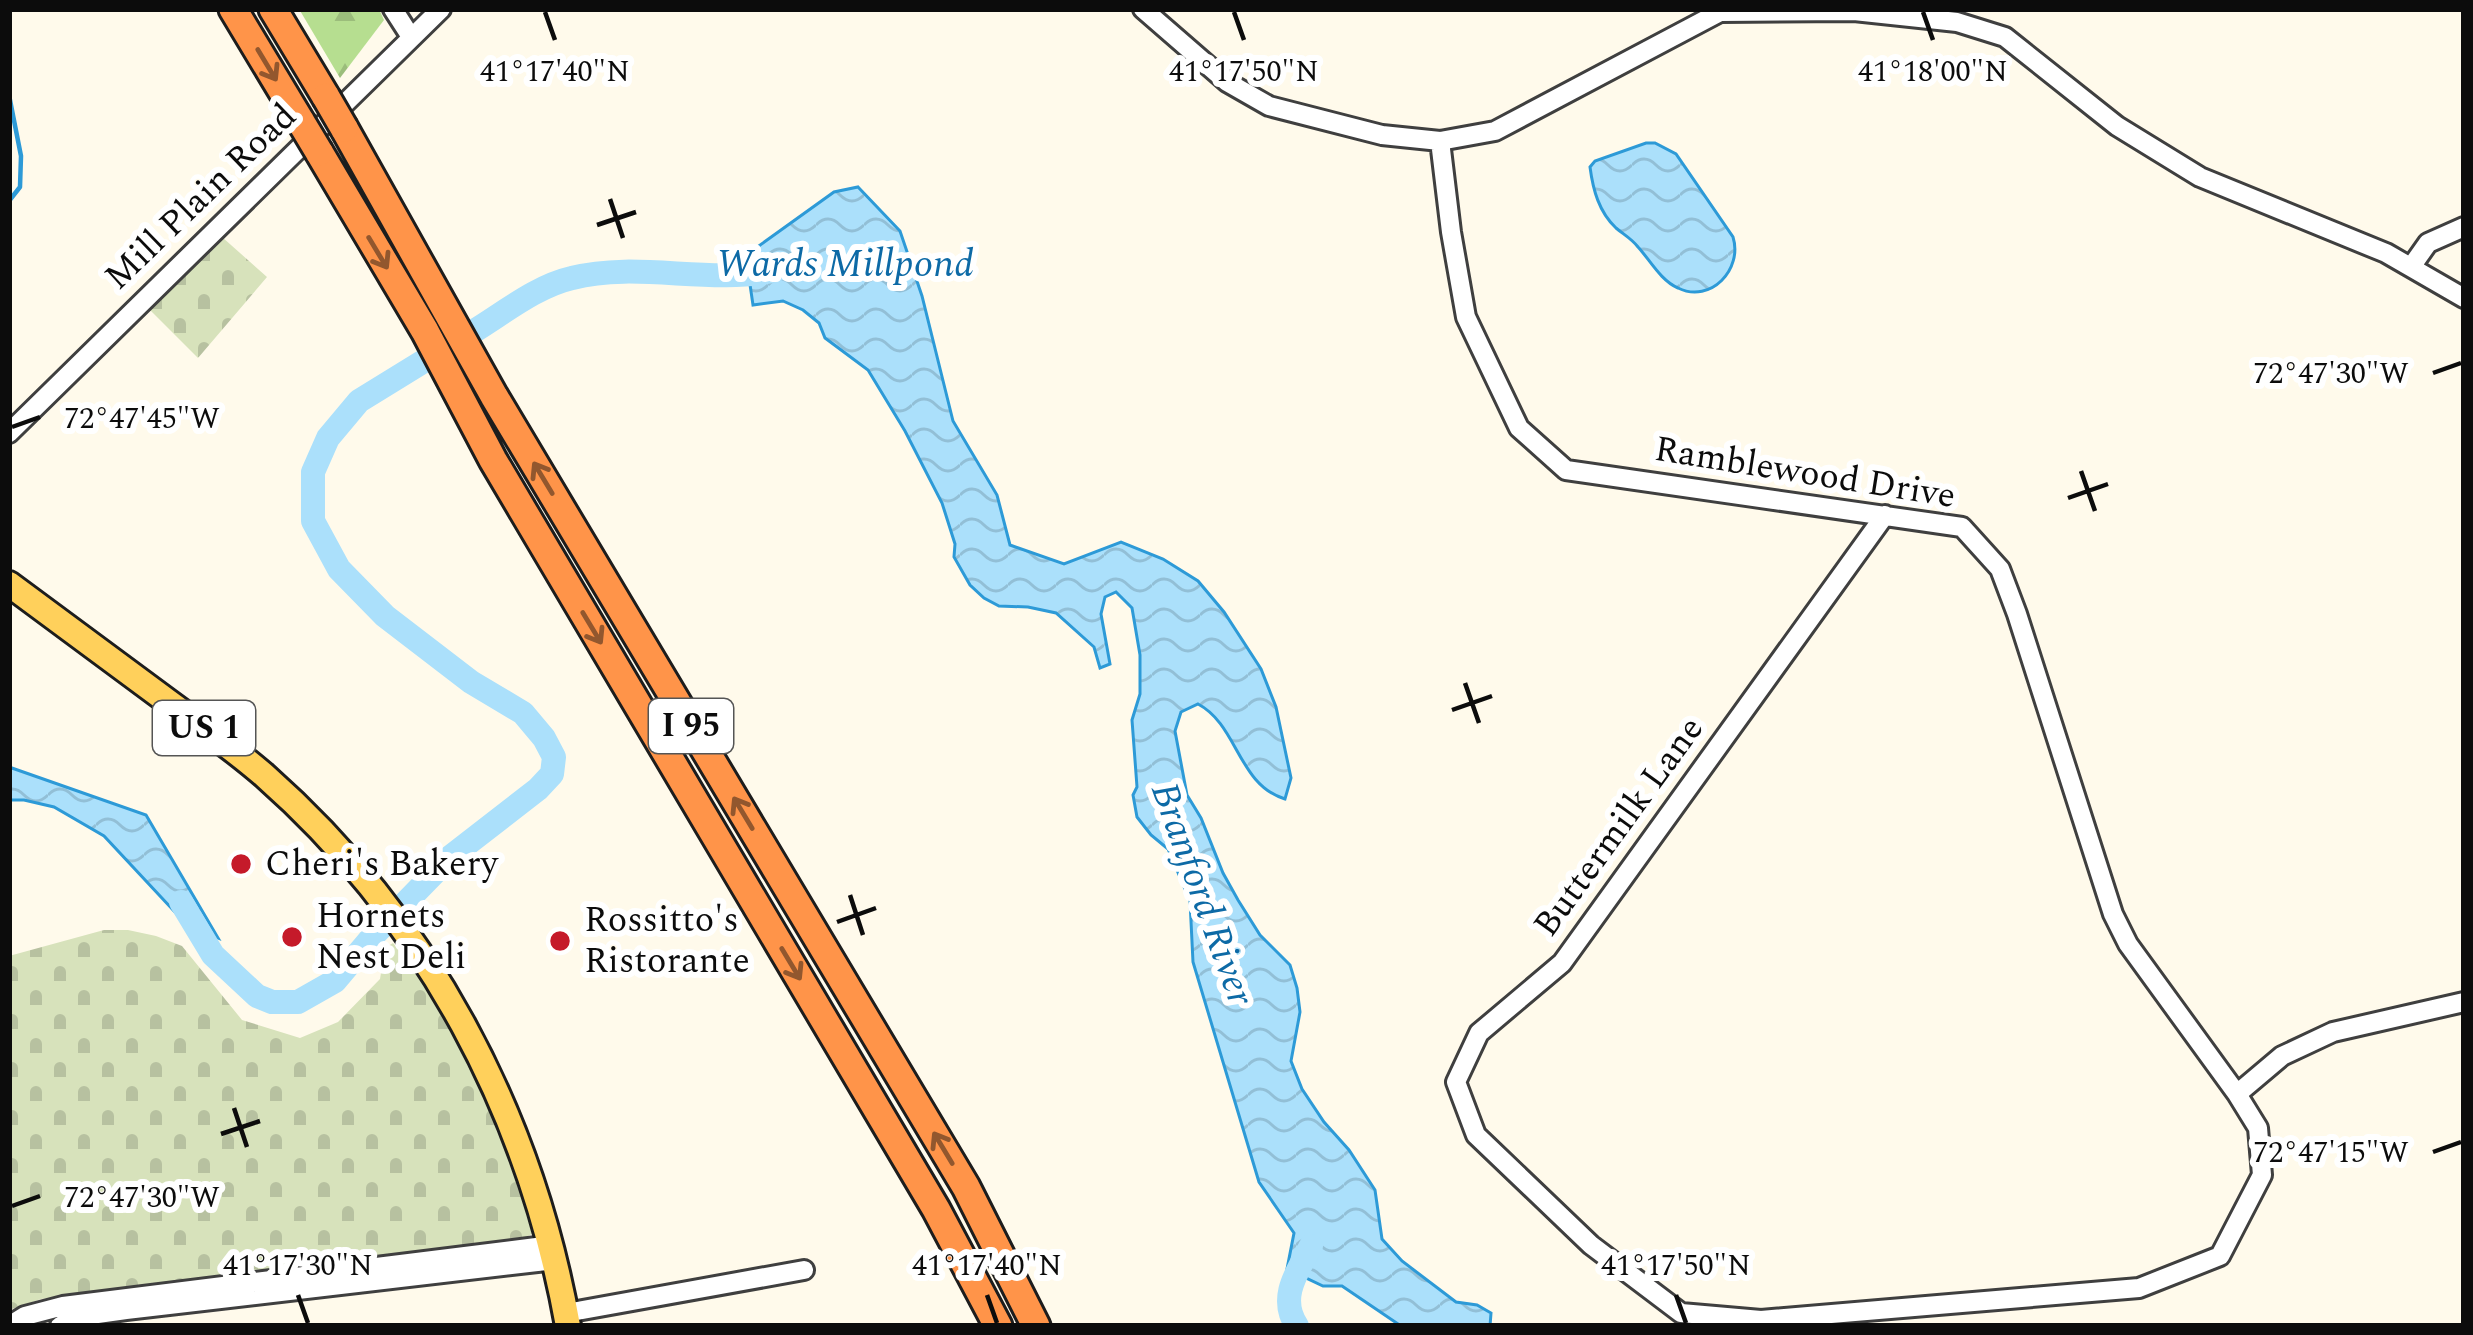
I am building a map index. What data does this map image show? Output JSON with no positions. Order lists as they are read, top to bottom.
{
  "streets": {
    "highway": ["I 95"],
    "main road": ["US 1"],
    "street": ["Mill Plain Road", "Ramblewood Drive", "Buttermilk Lane"]
  },
  "crossings": [
    ["Ramblewood Drive", "Buttermilk Lane"]
  ],
  "water": ["Wards Millpond", "Branford River"],
  "places": ["Cheri's Bakery", "Hornets Nest Deli", "Rossitto's Ristorante"],
  "coordinates": [
    "41°17'50\"N",
    "41°17'40\"N",
    "41°18'00\"N",
    "72°47'30\"W",
    "72°47'45\"W",
    "72°47'15\"W",
    "41°17'30\"N"
  ]
}
